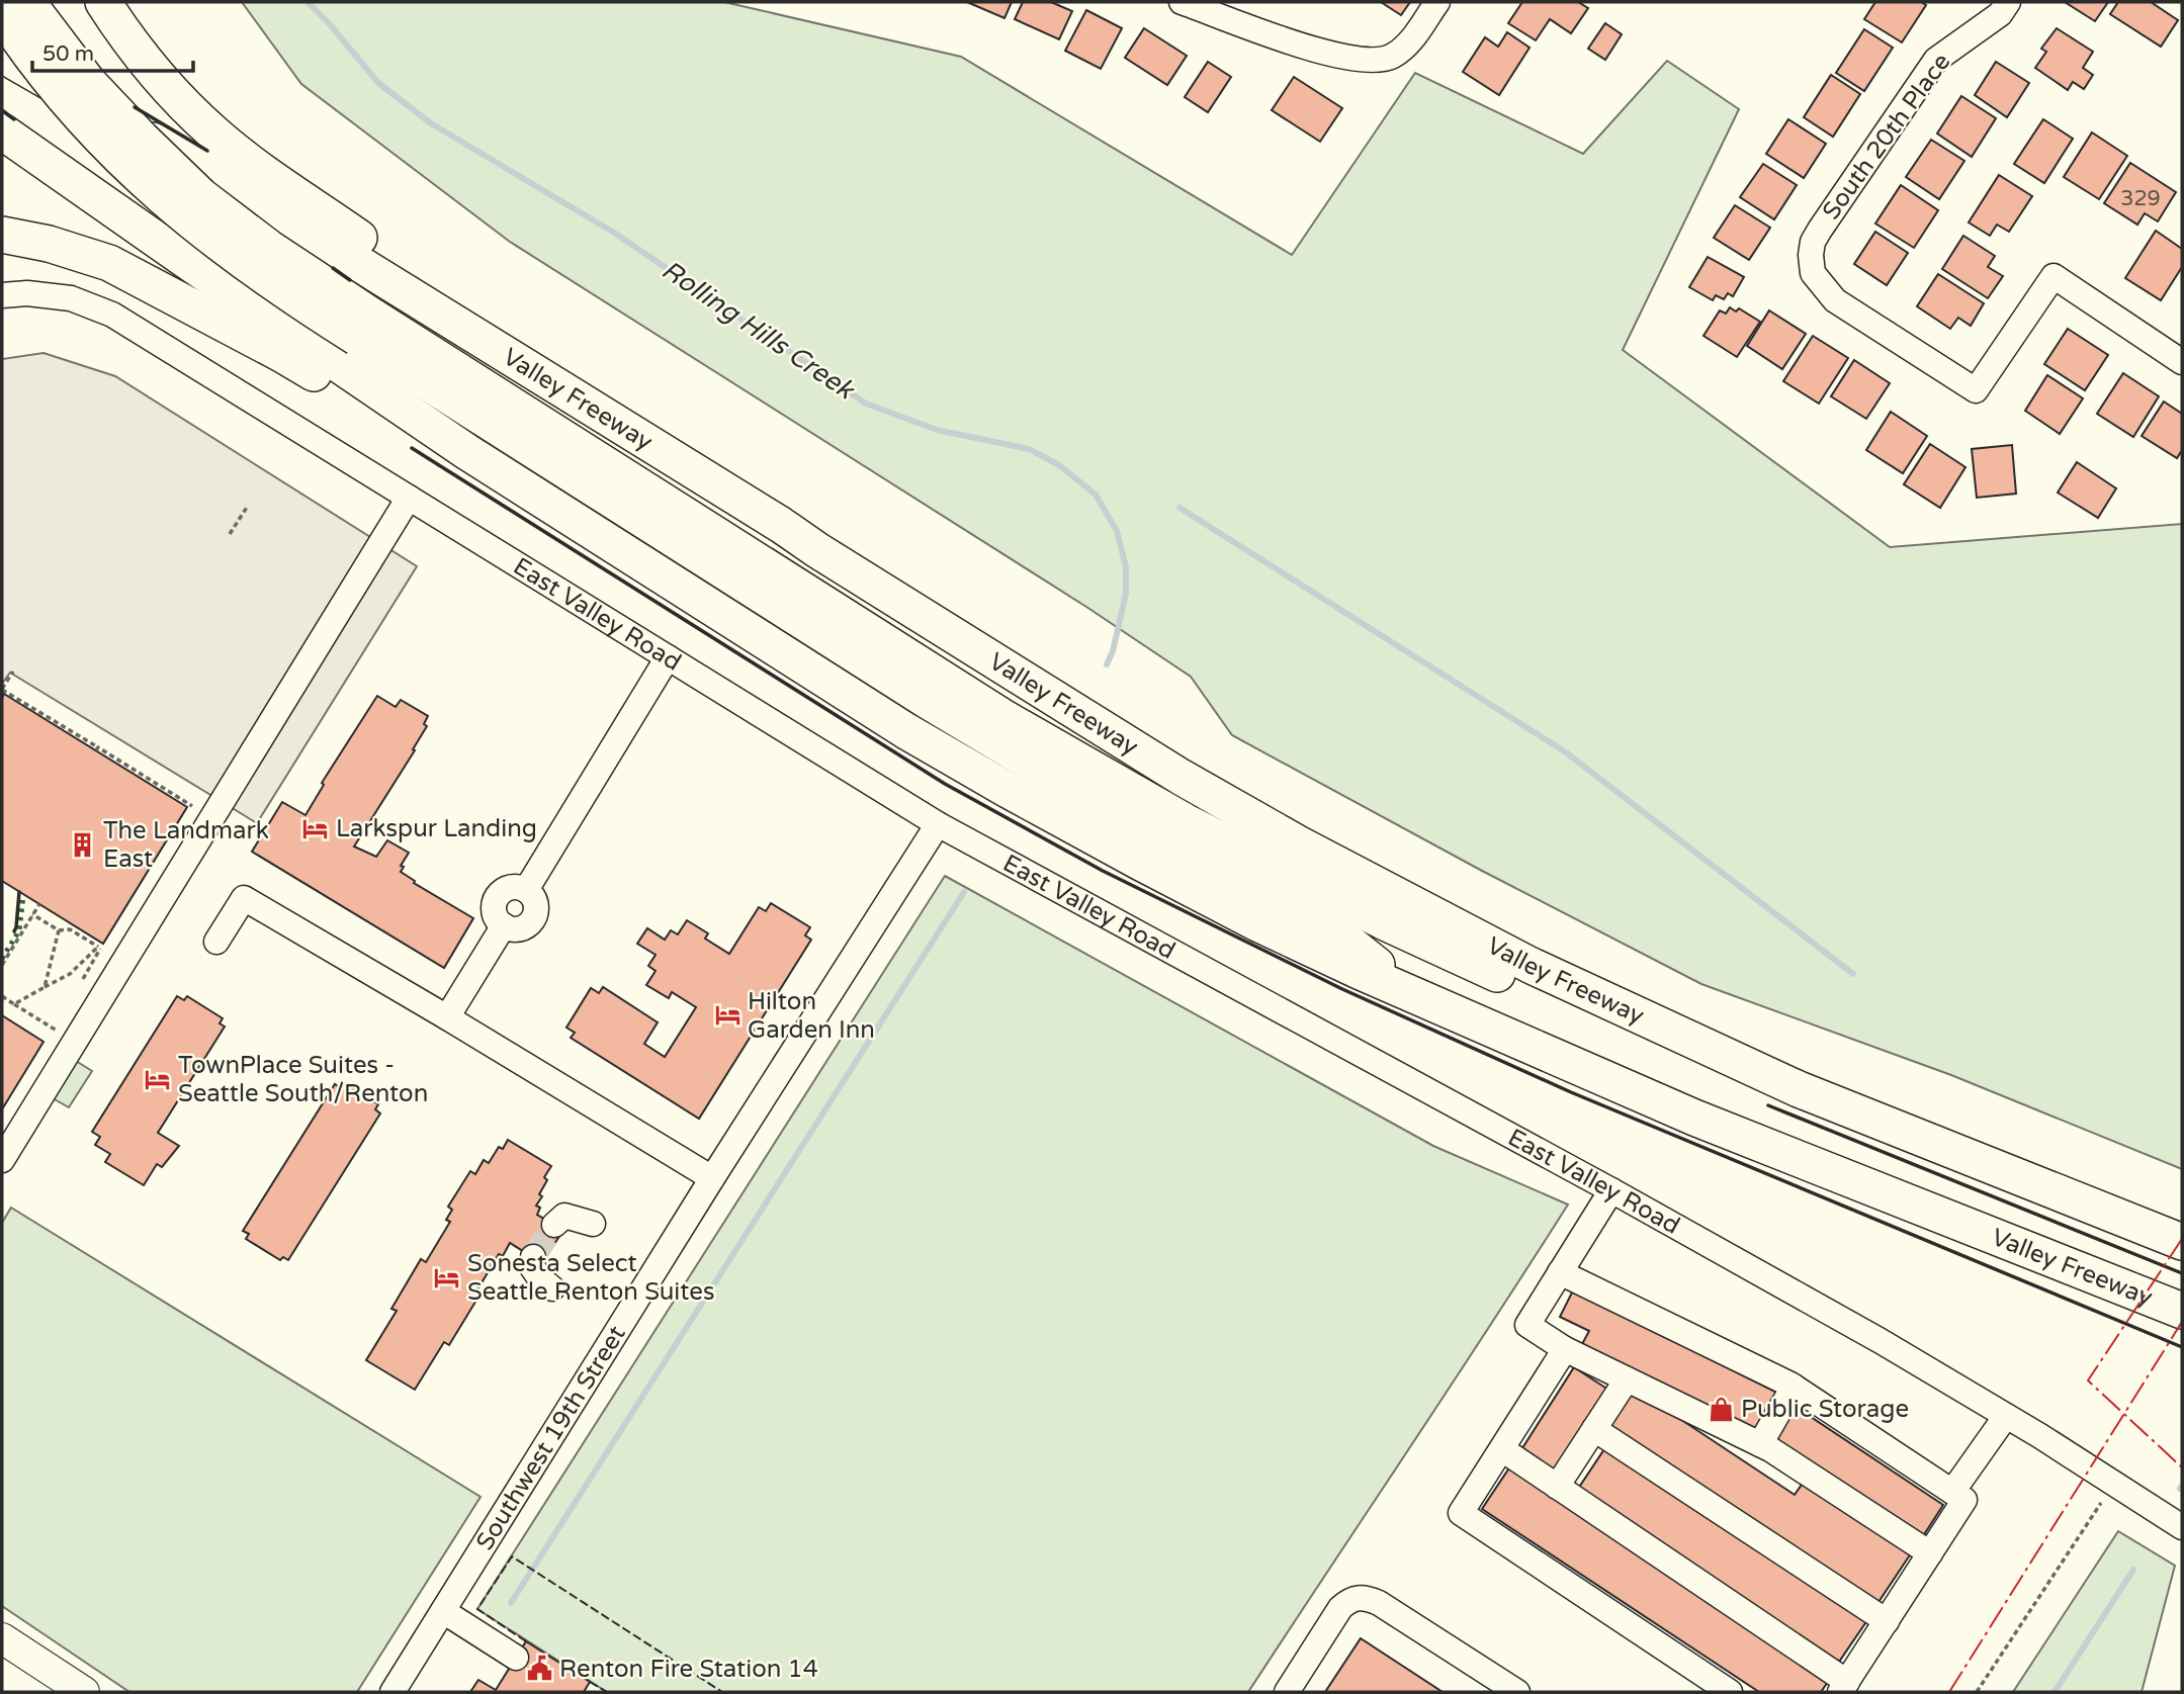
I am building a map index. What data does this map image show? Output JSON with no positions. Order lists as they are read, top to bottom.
{
  "streets": {
    "highway": ["Valley Freeway"],
    "street": ["South 20th Place", "East Valley Road", "Southwest 19th Street"]
  },
  "crossings": [
    ["East Valley Road", "Southwest 19th Street"]
  ],
  "water": ["Rolling Hills Creek"],
  "places": {
    "hotel": [
      "Larkspur Landing",
      "Hilton Garden Inn",
      "TownPlace Suites - Seattle South/Renton",
      "Sonesta Select Seattle Renton Suites"
    ],
    "building": ["The Landmark East"],
    "shop": ["Public Storage"],
    "public building": ["Renton Fire Station 14"]
  },
  "house_numbers": ["329"],
  "scale_bar": "50 m"
}
